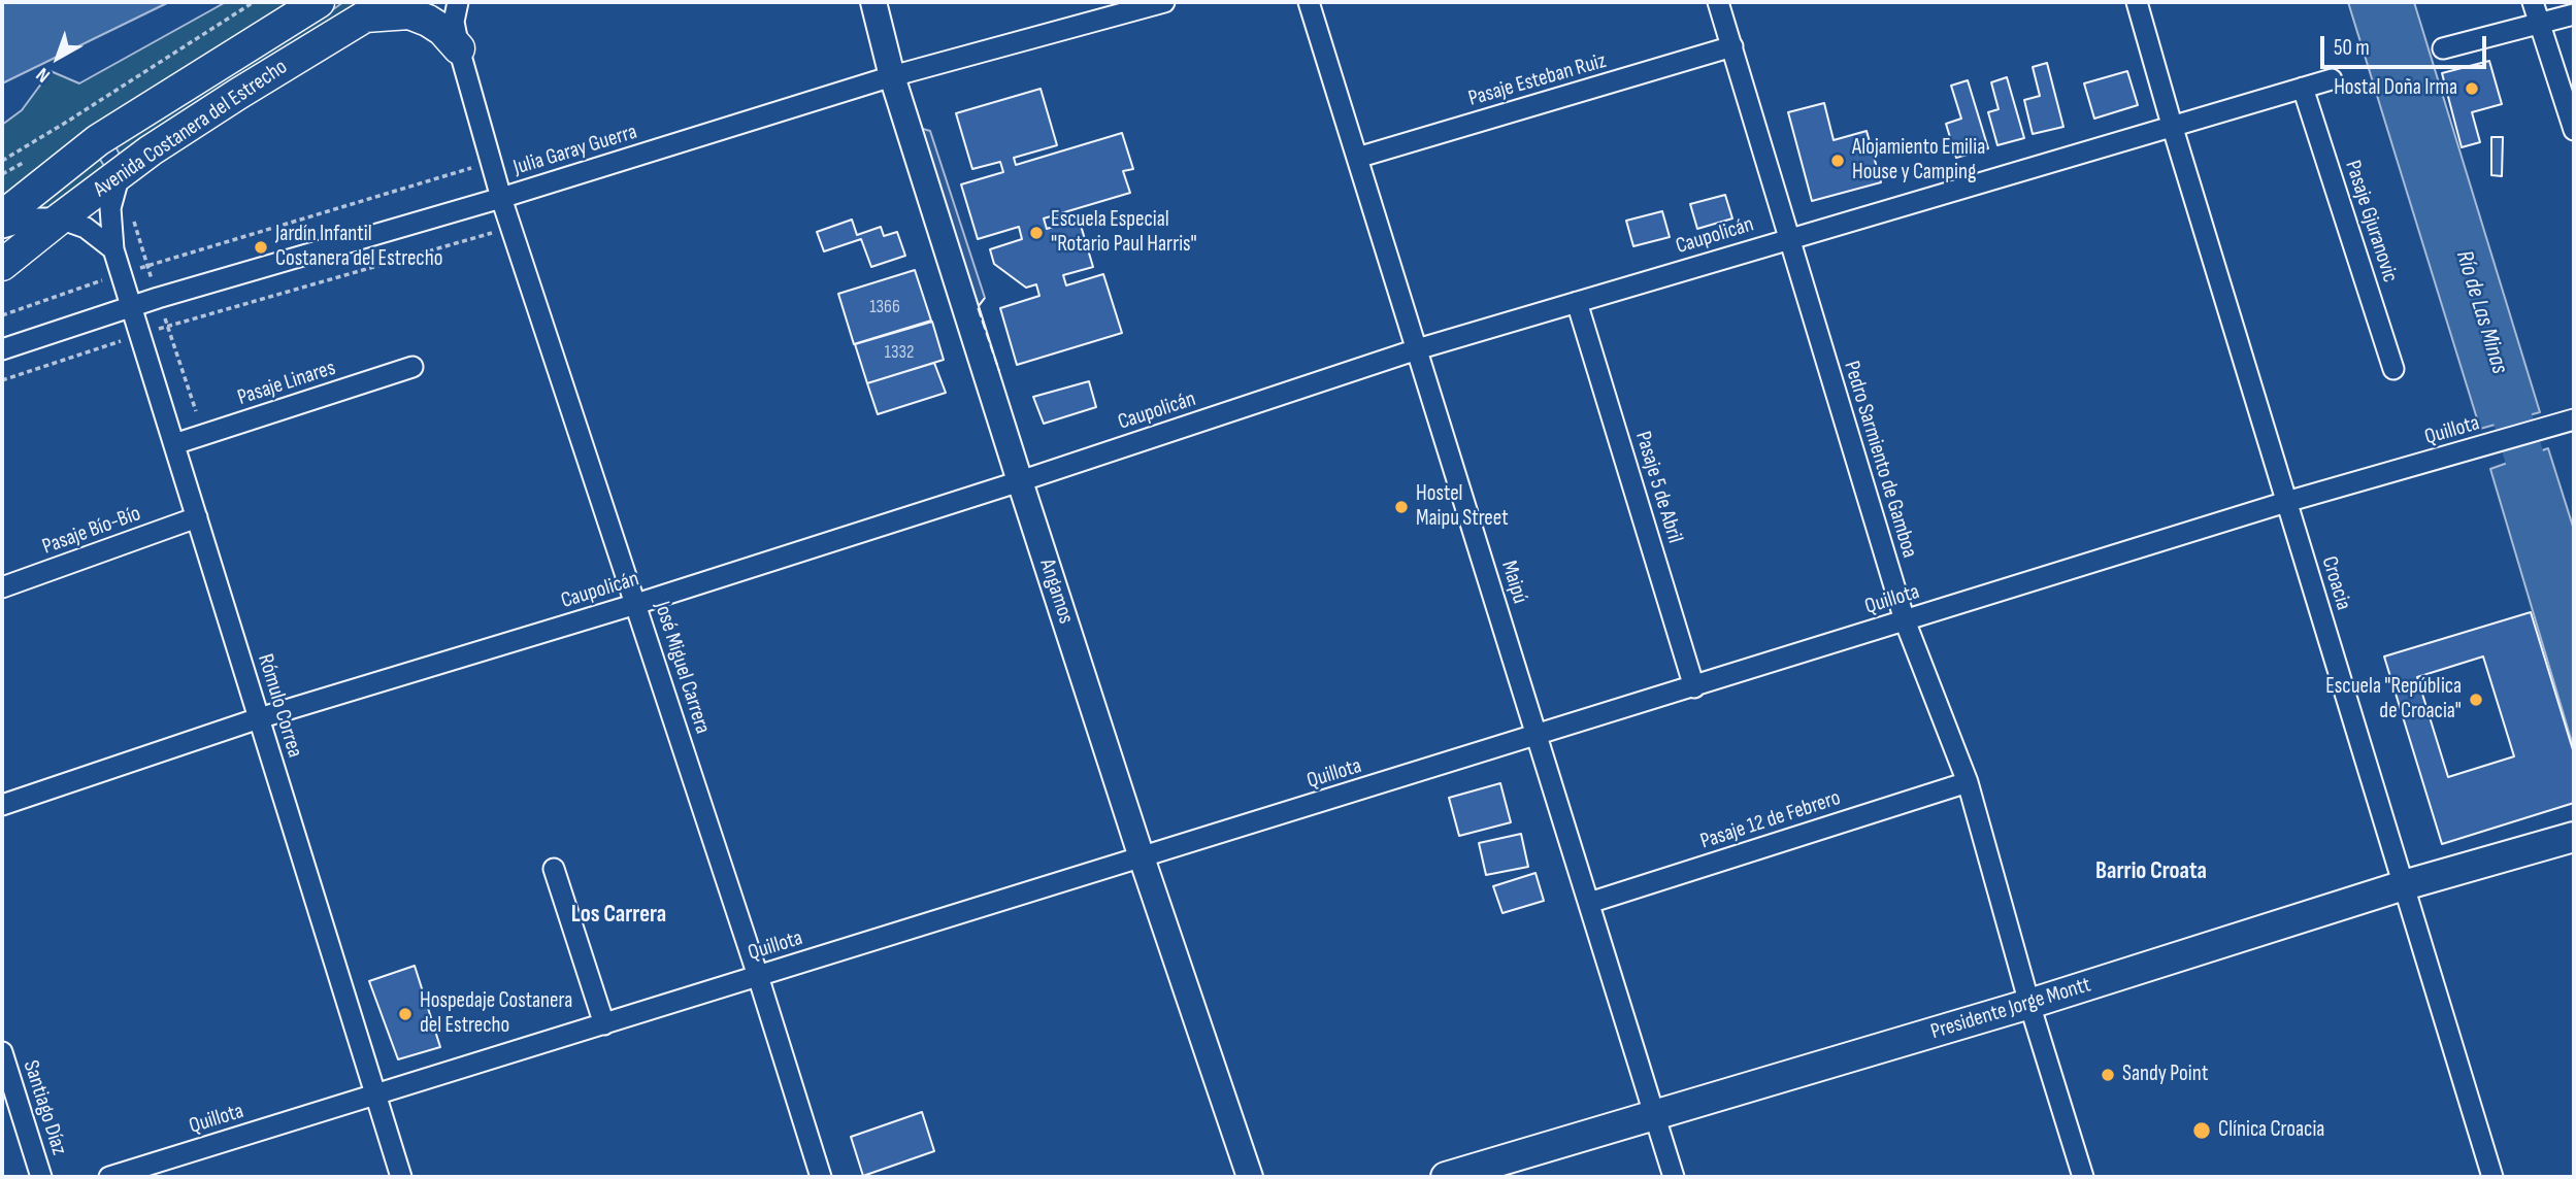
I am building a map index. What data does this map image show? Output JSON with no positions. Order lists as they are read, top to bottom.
{
  "streets": {
    "main road": ["Avenida Costanera del Estrecho", "Presidente Jorge Montt"],
    "street": [
      "Pasaje Esteban Ruiz",
      "Julia Garay Guerra",
      "Pasaje Gjuranovic",
      "Caupolicán",
      "Pasaje Linares",
      "Quillota",
      "Pedro Sarmiento de Gamboa",
      "Pasaje 5 de Abril",
      "Pasaje Bío-Bío",
      "Maipú",
      "Croacia",
      "Angamos",
      "José Miguel Carrera",
      "Rómulo Correa",
      "Pasaje 12 de Febrero",
      "Santiago Díaz"
    ]
  },
  "crossings": [
    ["Pasaje Esteban Ruiz", "Pedro Sarmiento de Gamboa"],
    ["Pasaje Esteban Ruiz", "Maipú"],
    ["Avenida Costanera del Estrecho", "Rómulo Correa"],
    ["Julia Garay Guerra", "Angamos"],
    ["Julia Garay Guerra", "José Miguel Carrera"],
    ["Julia Garay Guerra", "Rómulo Correa"],
    ["Pasaje Gjuranovic", "Caupolicán"],
    ["Caupolicán", "Pedro Sarmiento de Gamboa"],
    ["Caupolicán", "Pasaje 5 de Abril"],
    ["Caupolicán", "Maipú"],
    ["Caupolicán", "Croacia"],
    ["Caupolicán", "Angamos"],
    ["Caupolicán", "José Miguel Carrera"],
    ["Caupolicán", "Rómulo Correa"],
    ["Pasaje Linares", "Rómulo Correa"],
    ["Quillota", "Pedro Sarmiento de Gamboa"],
    ["Quillota", "Pasaje 5 de Abril"],
    ["Quillota", "Maipú"],
    ["Quillota", "Croacia"],
    ["Quillota", "Angamos"],
    ["Quillota", "José Miguel Carrera"],
    ["Quillota", "Rómulo Correa"],
    ["Pedro Sarmiento de Gamboa", "Pasaje 12 de Febrero"],
    ["Pedro Sarmiento de Gamboa", "Presidente Jorge Montt"],
    ["Pasaje Bío-Bío", "Rómulo Correa"],
    ["Maipú", "Pasaje 12 de Febrero"],
    ["Maipú", "Presidente Jorge Montt"],
    ["Croacia", "Presidente Jorge Montt"]
  ],
  "districts": ["Barrio Croata", "Los Carrera"],
  "water": ["Río de Las Minas"],
  "places": [
    "Hostal Doña Irma",
    "Alojamiento Emilia House y Camping",
    "Escuela Especial \"Rotario Paul Harris\"",
    "Jardín Infantil Costanera del Estrecho",
    "Hostel Maipu Street",
    "Escuela \"República de Croacia\"",
    "Hospedaje Costanera del Estrecho",
    "Sandy Point",
    "Clínica Croacia"
  ],
  "house_numbers": ["1366", "1332"],
  "scale_bar": "50 m",
  "north": "bottom left"
}
